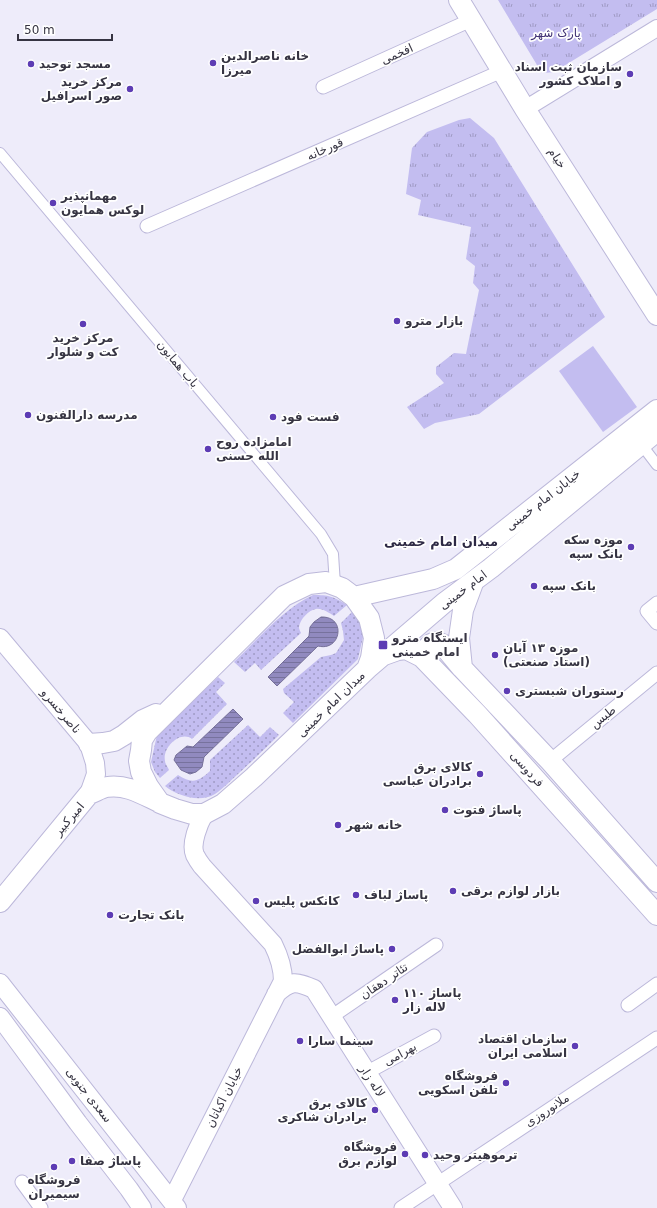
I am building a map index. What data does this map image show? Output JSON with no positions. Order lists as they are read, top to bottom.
{
  "streets": {
    "main road": [
      "خیام",
      "خیابان امام خمینی",
      "امام خمینی",
      "میدان امام خمینی",
      "ناصرخسرو",
      "فردوسی",
      "امیرکبیر",
      "لاله زار",
      "سعدی جنوبی",
      "خیابان اکباتان"
    ],
    "street": [
      "افخمی",
      "قورخانه",
      "باب همایون",
      "طبس",
      "تئاتر دهقان",
      "بهرامی",
      "ملانوروزی"
    ]
  },
  "crossings": [
    ["افخمی", "خیام"],
    ["قورخانه", "خیام"],
    ["باب همایون", "میدان امام خمینی"],
    ["خیابان امام خمینی", "امام خمینی"],
    ["خیابان امام خمینی", "میدان امام خمینی"],
    ["امام خمینی", "میدان امام خمینی"],
    ["امام خمینی", "فردوسی"],
    ["میدان امام خمینی", "امیرکبیر"],
    ["ناصرخسرو", "امیرکبیر"],
    ["طبس", "فردوسی"],
    ["تئاتر دهقان", "لاله زار"],
    ["بهرامی", "لاله زار"],
    ["لاله زار", "خیابان اکباتان"],
    ["لاله زار", "ملانوروزی"],
    ["سعدی جنوبی", "خیابان اکباتان"]
  ],
  "districts": ["میدان امام خمینی"],
  "parks": ["پارک شهر"],
  "places": {
    "other": [
      "خانه ناصرالدین میرزا",
      "مسجد توحید",
      "سازمان ثبت اسناد و املاک کشور",
      "مرکز خرید صور اسرافیل",
      "مهمانپذیر لوکس همایون",
      "بازار مترو",
      "مرکز خرید کت و شلوار",
      "مدرسه دارالفنون",
      "فست فود",
      "امامزاده روح الله حسنی",
      "موزه سکه بانک سپه",
      "بانک سپه",
      "موزه ۱۳ آبان (استاد صنعتی)",
      "رستوران شبستری",
      "کالاى برق برادران عباسى",
      "پاساژ فتوت",
      "خانه شهر",
      "بازار لوازم برقی",
      "پاساژ لباف",
      "کانکس پلیس",
      "بانک تجارت",
      "پاساژ ابوالفضل",
      "پاساژ ۱۱۰ لاله زار",
      "سینما سارا",
      "سازمان اقتصاد اسلامی ایران",
      "فروشگاه تلفن اسکویی",
      "کالای برق برادران شاکری",
      "فروشگاه لوازم برق",
      "ترموهیتر وحید",
      "پاساژ صفا",
      "فروشگاه سیمیران"
    ],
    "transit": ["ایستگاه مترو امام خمینی"]
  },
  "scale_bar": "50 m"
}
